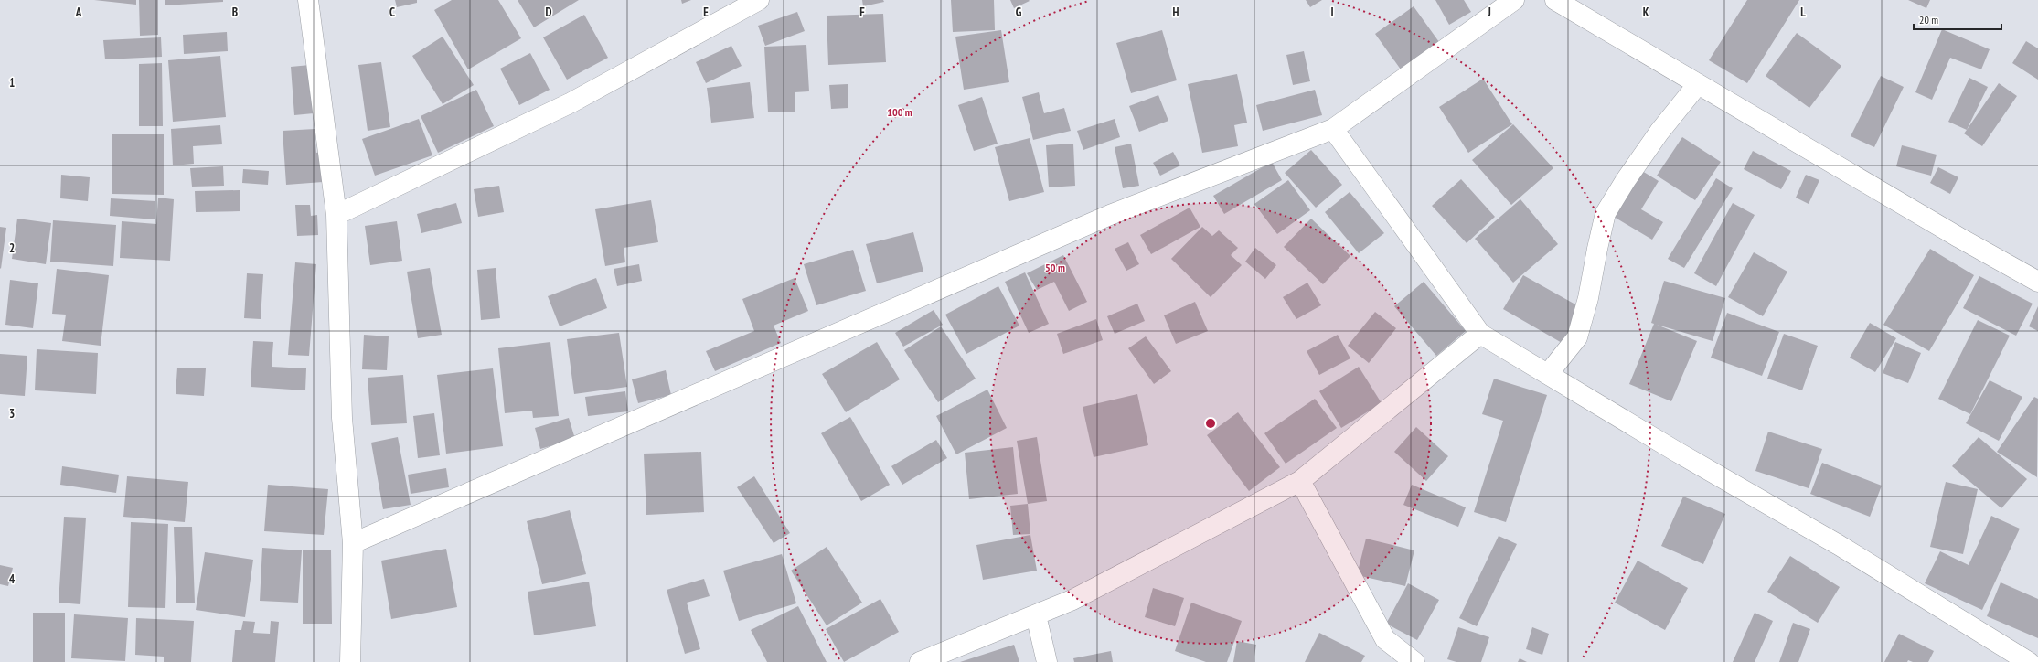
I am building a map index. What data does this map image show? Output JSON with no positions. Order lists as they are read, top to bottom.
{
  "scale_bar": "20 m",
  "grid": {
    "columns": [
      "A",
      "B",
      "C",
      "D",
      "E",
      "F",
      "G",
      "H",
      "I",
      "J",
      "K",
      "L"
    ],
    "rows": [
      "1",
      "2",
      "3",
      "4"
    ]
  },
  "rings": ["100 m", "50 m"]
}
